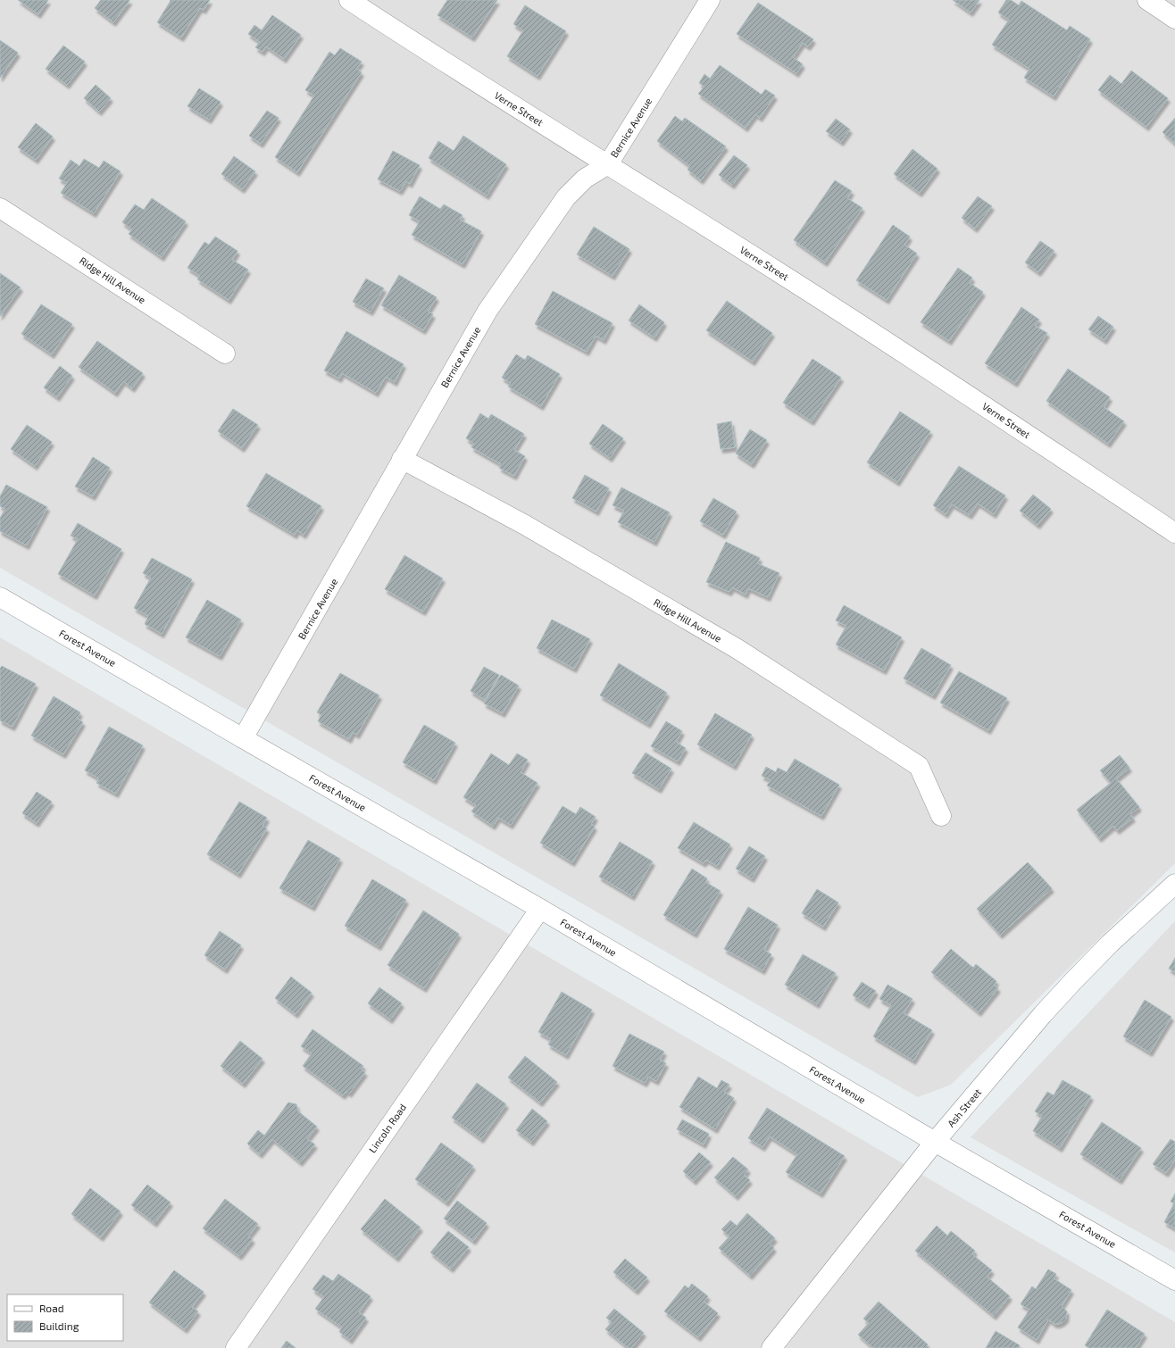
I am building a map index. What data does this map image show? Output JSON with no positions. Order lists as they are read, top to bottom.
{
  "streets": {
    "street": [
      "Verne Street",
      "Bernice Avenue",
      "Ridge Hill Avenue",
      "Forest Avenue",
      "Ash Street",
      "Lincoln Road"
    ]
  },
  "crossings": [
    ["Verne Street", "Bernice Avenue"],
    ["Bernice Avenue", "Ridge Hill Avenue"],
    ["Bernice Avenue", "Forest Avenue"],
    ["Forest Avenue", "Ash Street"],
    ["Forest Avenue", "Lincoln Road"]
  ],
  "legend": ["Road", "Building"]
}
